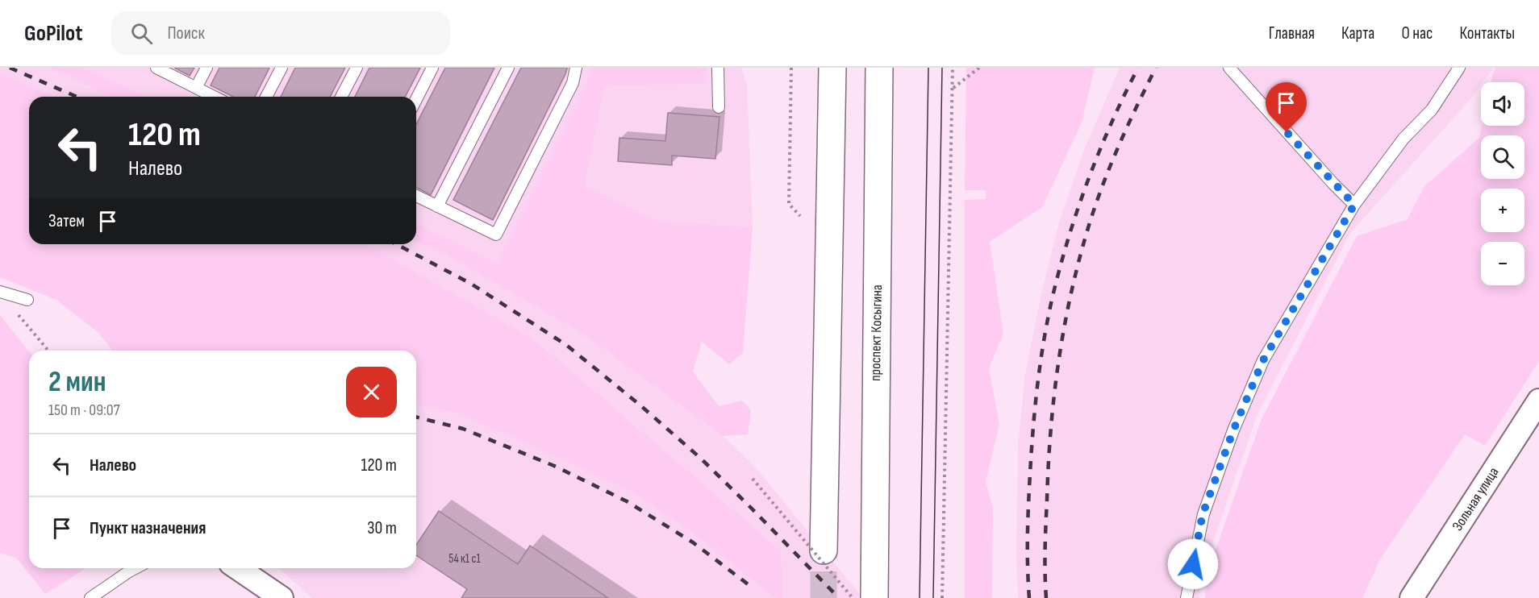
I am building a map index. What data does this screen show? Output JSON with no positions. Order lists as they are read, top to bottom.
{
  "streets": {
    "main road": ["проспект Косыгина"],
    "street": ["Зольная улица"]
  },
  "house_numbers": ["54 к1 с1"],
  "page": {
    "header": "GoPilot",
    "search": "Поиск",
    "nav": [
      "Главная",
      "Карта",
      "О нас",
      "Контакты"
    ],
    "map_buttons": ["+", "−"],
    "turn": ["120 m", "Налево"],
    "then": "Затем",
    "heading": ["2 мин", "150 m · 09:07"],
    "list": [
      {
        "name": "Налево",
        "value": "120 m"
      },
      {
        "name": "Пункт назначения",
        "value": "30 m"
      }
    ]
  }
}
